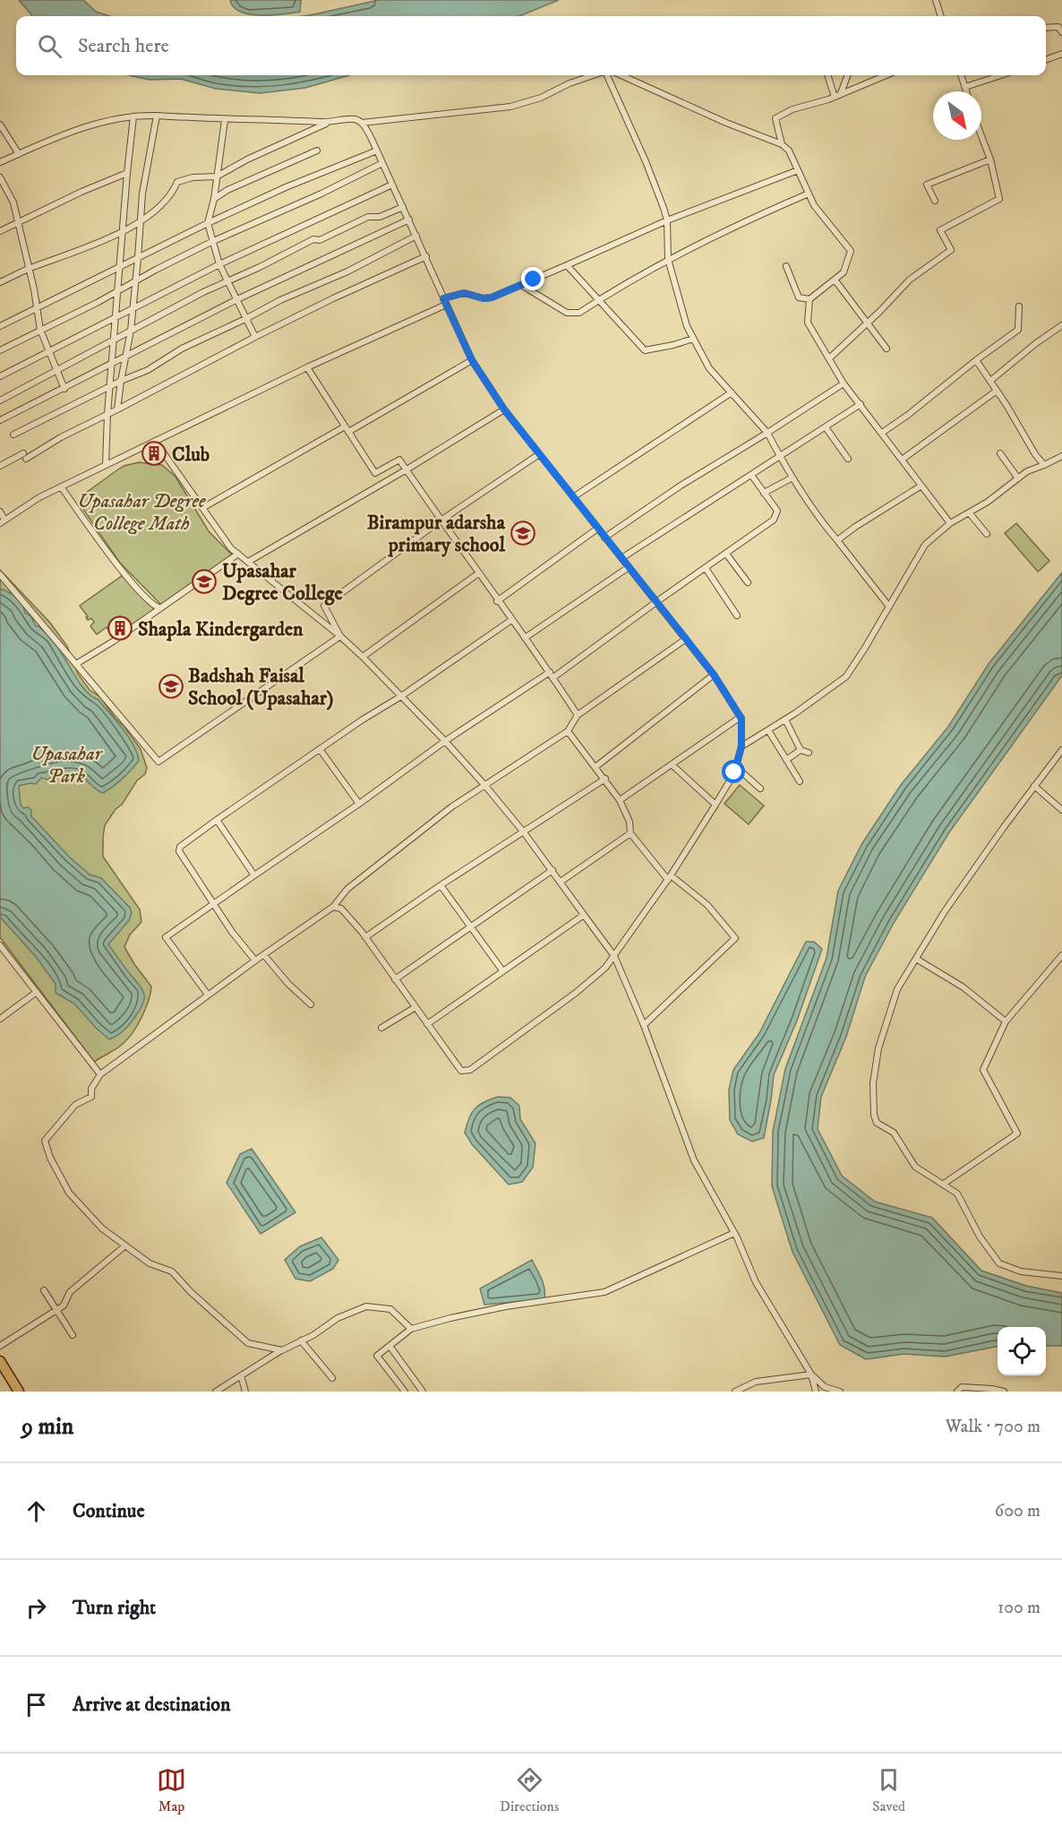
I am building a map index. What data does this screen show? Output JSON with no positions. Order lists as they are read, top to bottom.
{
  "parks": ["Upasahar Degree College Math", "Upasahar Park"],
  "places": {
    "building": ["Club", "Shapla Kindergarden"],
    "school or university": ["Birampur adarsha primary school", "Upasahar Degree College", "Badshah Faisal School (Upasahar)"]
  },
  "north": "bottom right",
  "page": {
    "search": "Search here",
    "heading": ["9 min", "Walk · 700 m"],
    "list": [
      ["Continue", "600 m"],
      ["Turn right", "100 m"],
      "Arrive at destination"
    ],
    "nav": ["Map", "Directions", "Saved"]
  }
}
